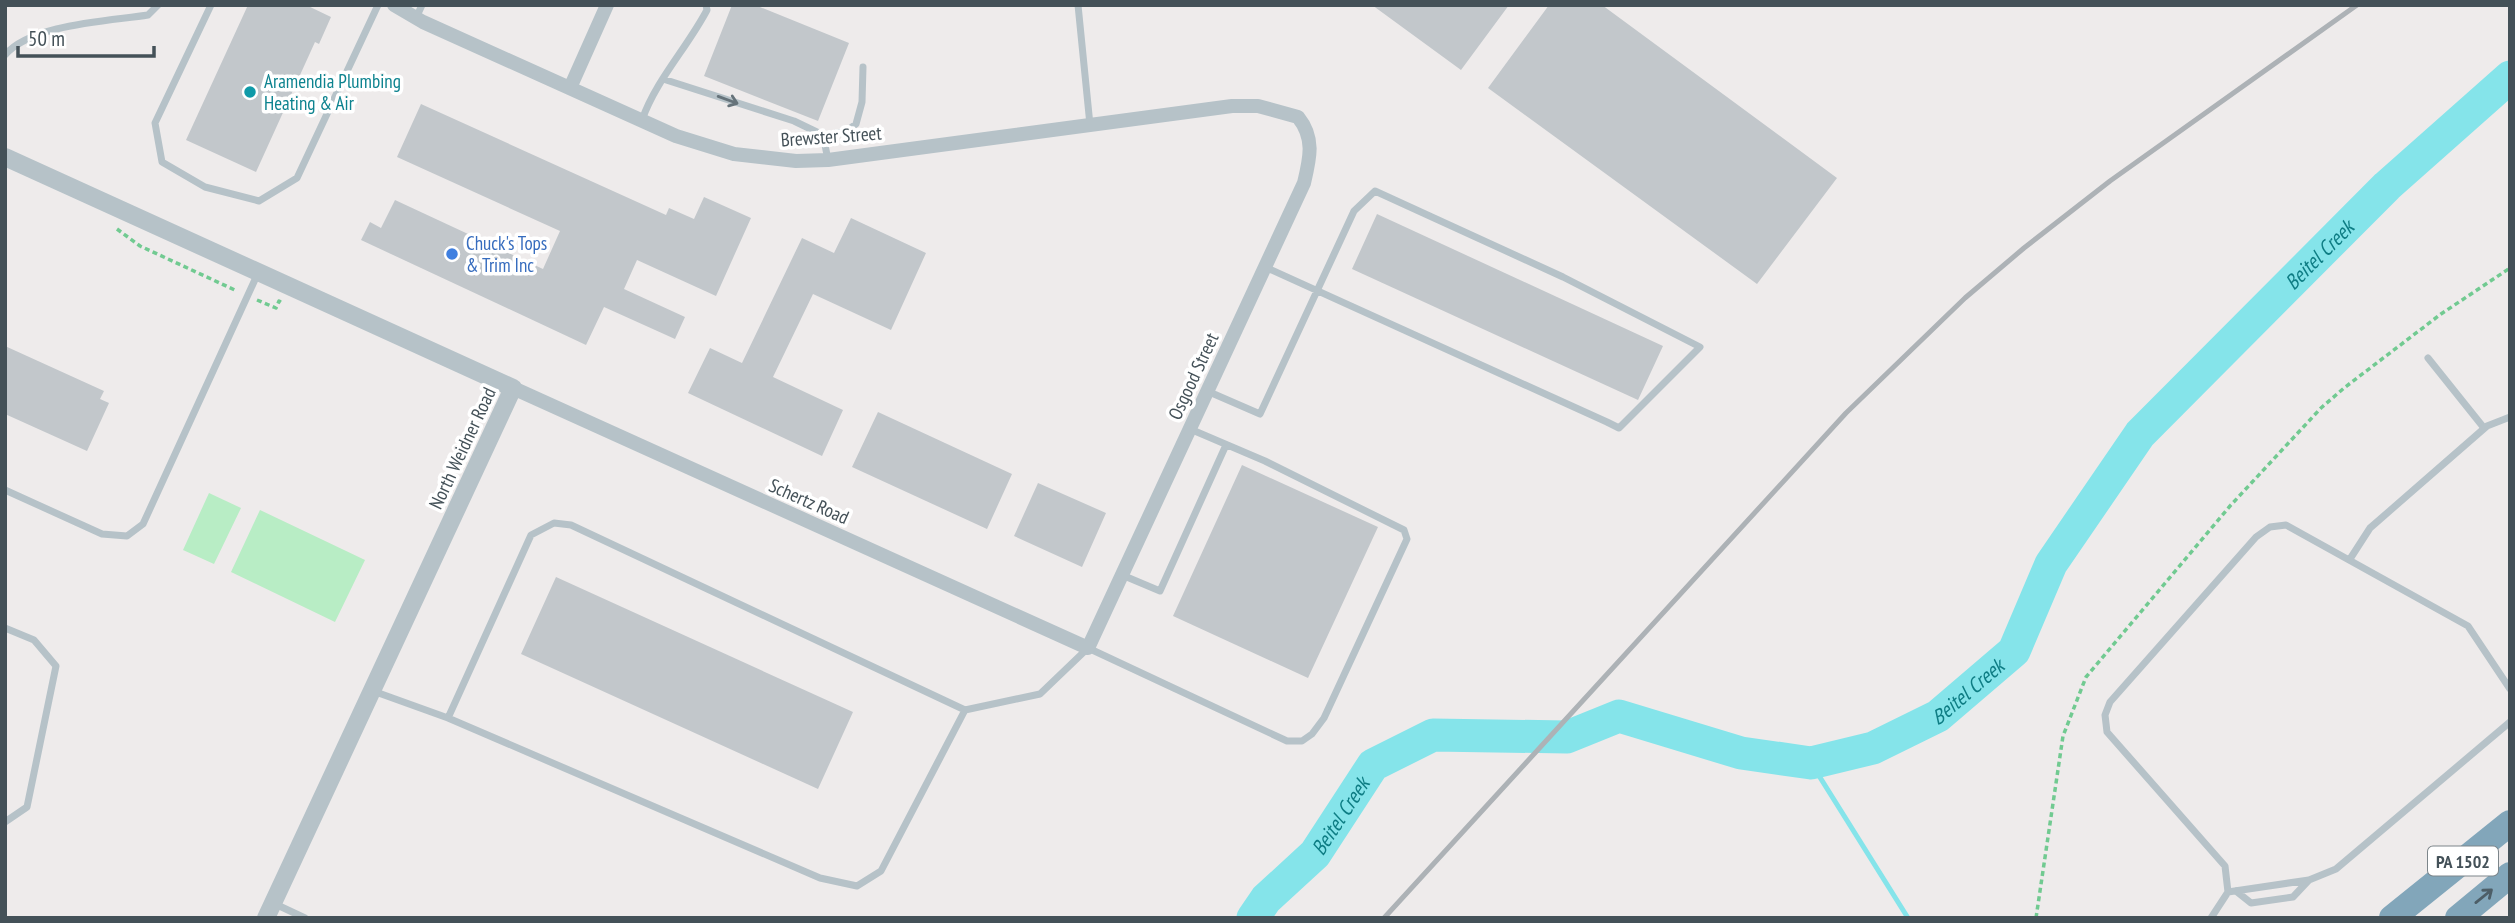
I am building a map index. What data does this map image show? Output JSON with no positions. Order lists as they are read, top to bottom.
{
  "streets": {
    "highway": ["PA 1502"],
    "street": [
      "Brewster Street",
      "Osgood Street",
      "North Weidner Road",
      "Schertz Road"
    ]
  },
  "crossings": [
    ["Brewster Street", "Osgood Street"],
    ["Osgood Street", "Schertz Road"],
    ["North Weidner Road", "Schertz Road"]
  ],
  "water": ["Beitel Creek"],
  "places": ["Aramendia Plumbing Heating & Air", "Chuck's Tops & Trim Inc"],
  "scale_bar": "50 m"
}
